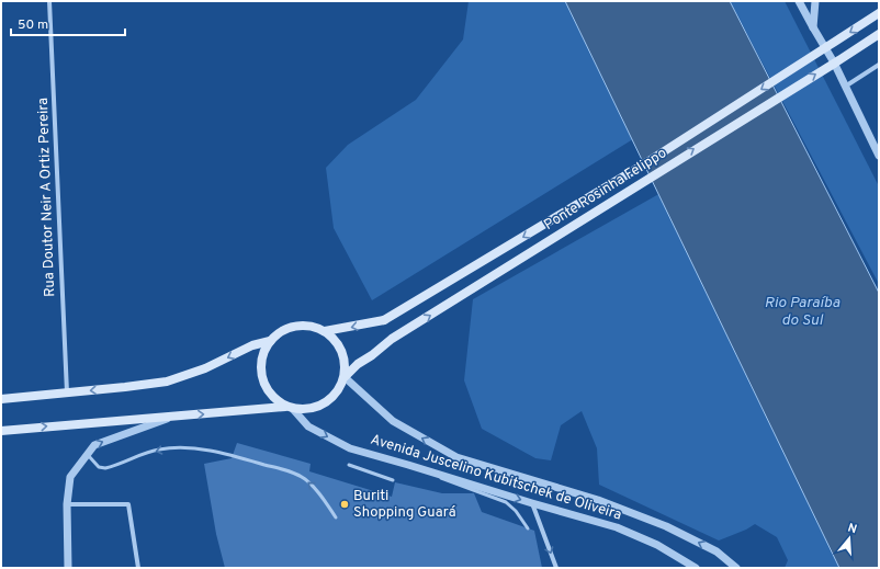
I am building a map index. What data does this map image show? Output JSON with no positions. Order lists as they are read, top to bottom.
{
  "streets": {
    "main road": ["Ponte Rosinha Felippo"],
    "street": ["Rua Doutor Neir A Ortiz Pereira", "Avenida Juscelino Kubitschek de Oliveira"]
  },
  "crossings": [
    ["Ponte Rosinha Felippo", "Avenida Juscelino Kubitschek de Oliveira"]
  ],
  "water": ["Rio Paraíba do Sul"],
  "places": ["Buriti Shopping Guará"],
  "scale_bar": "50 m",
  "north": "top"
}
